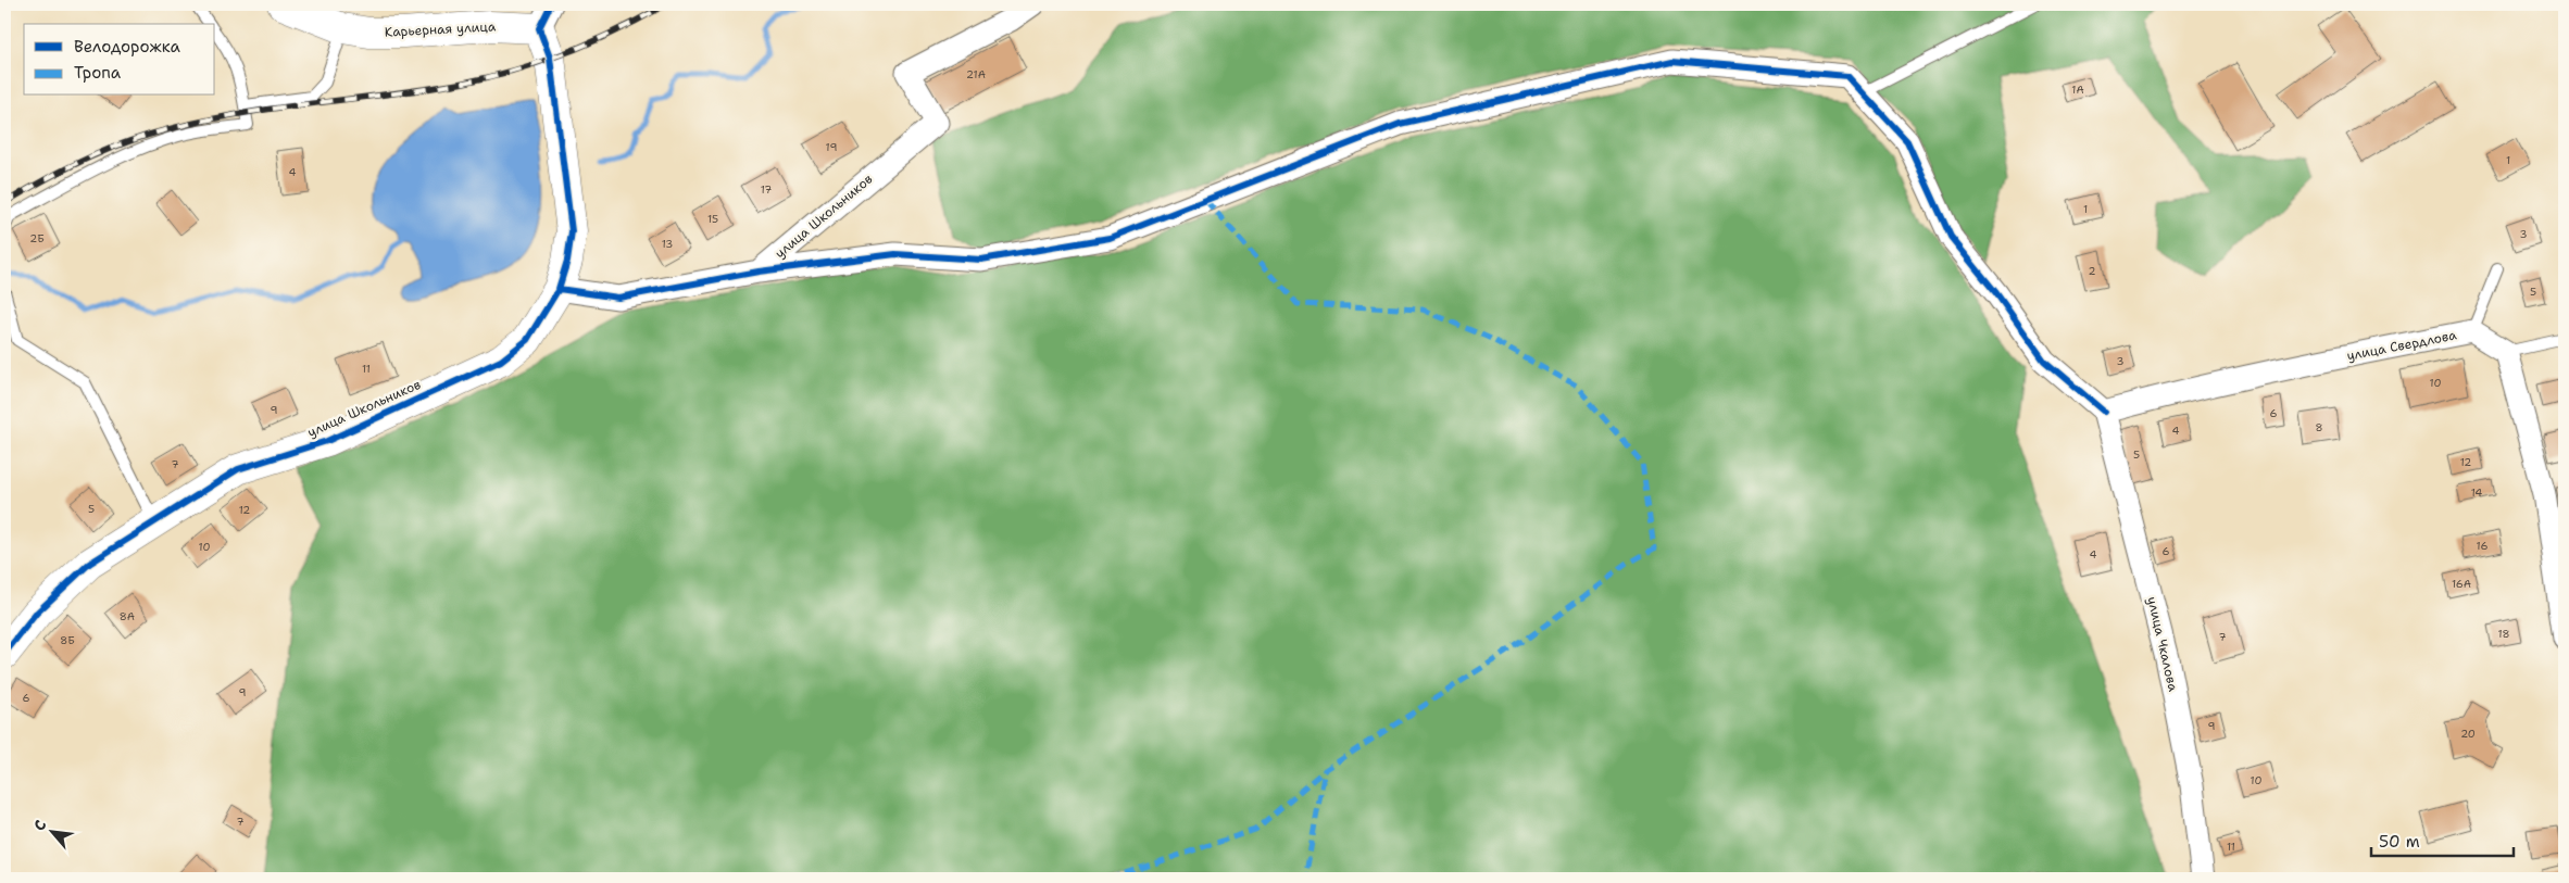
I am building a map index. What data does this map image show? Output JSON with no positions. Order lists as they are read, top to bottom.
{
  "streets": {
    "street": [
      "Карьерная улица",
      "улица Школьников",
      "улица Свердлова",
      "улица Чкалова"
    ]
  },
  "crossings": [
    ["улица Свердлова", "улица Чкалова"]
  ],
  "house_numbers": [
    "21А",
    "1А",
    "19",
    "1",
    "4",
    "17",
    "1",
    "15",
    "3",
    "2Б",
    "13",
    "2",
    "5",
    "3",
    "11",
    "10",
    "9",
    "6",
    "8",
    "4",
    "5",
    "12",
    "7",
    "14",
    "5",
    "12",
    "16",
    "10",
    "6",
    "4",
    "16А",
    "8А",
    "18",
    "7",
    "8Б",
    "9",
    "6",
    "9",
    "20",
    "10",
    "7",
    "11"
  ],
  "legend": ["Велодорожка", "Тропа"],
  "scale_bar": "50 m",
  "north": "top left"
}
